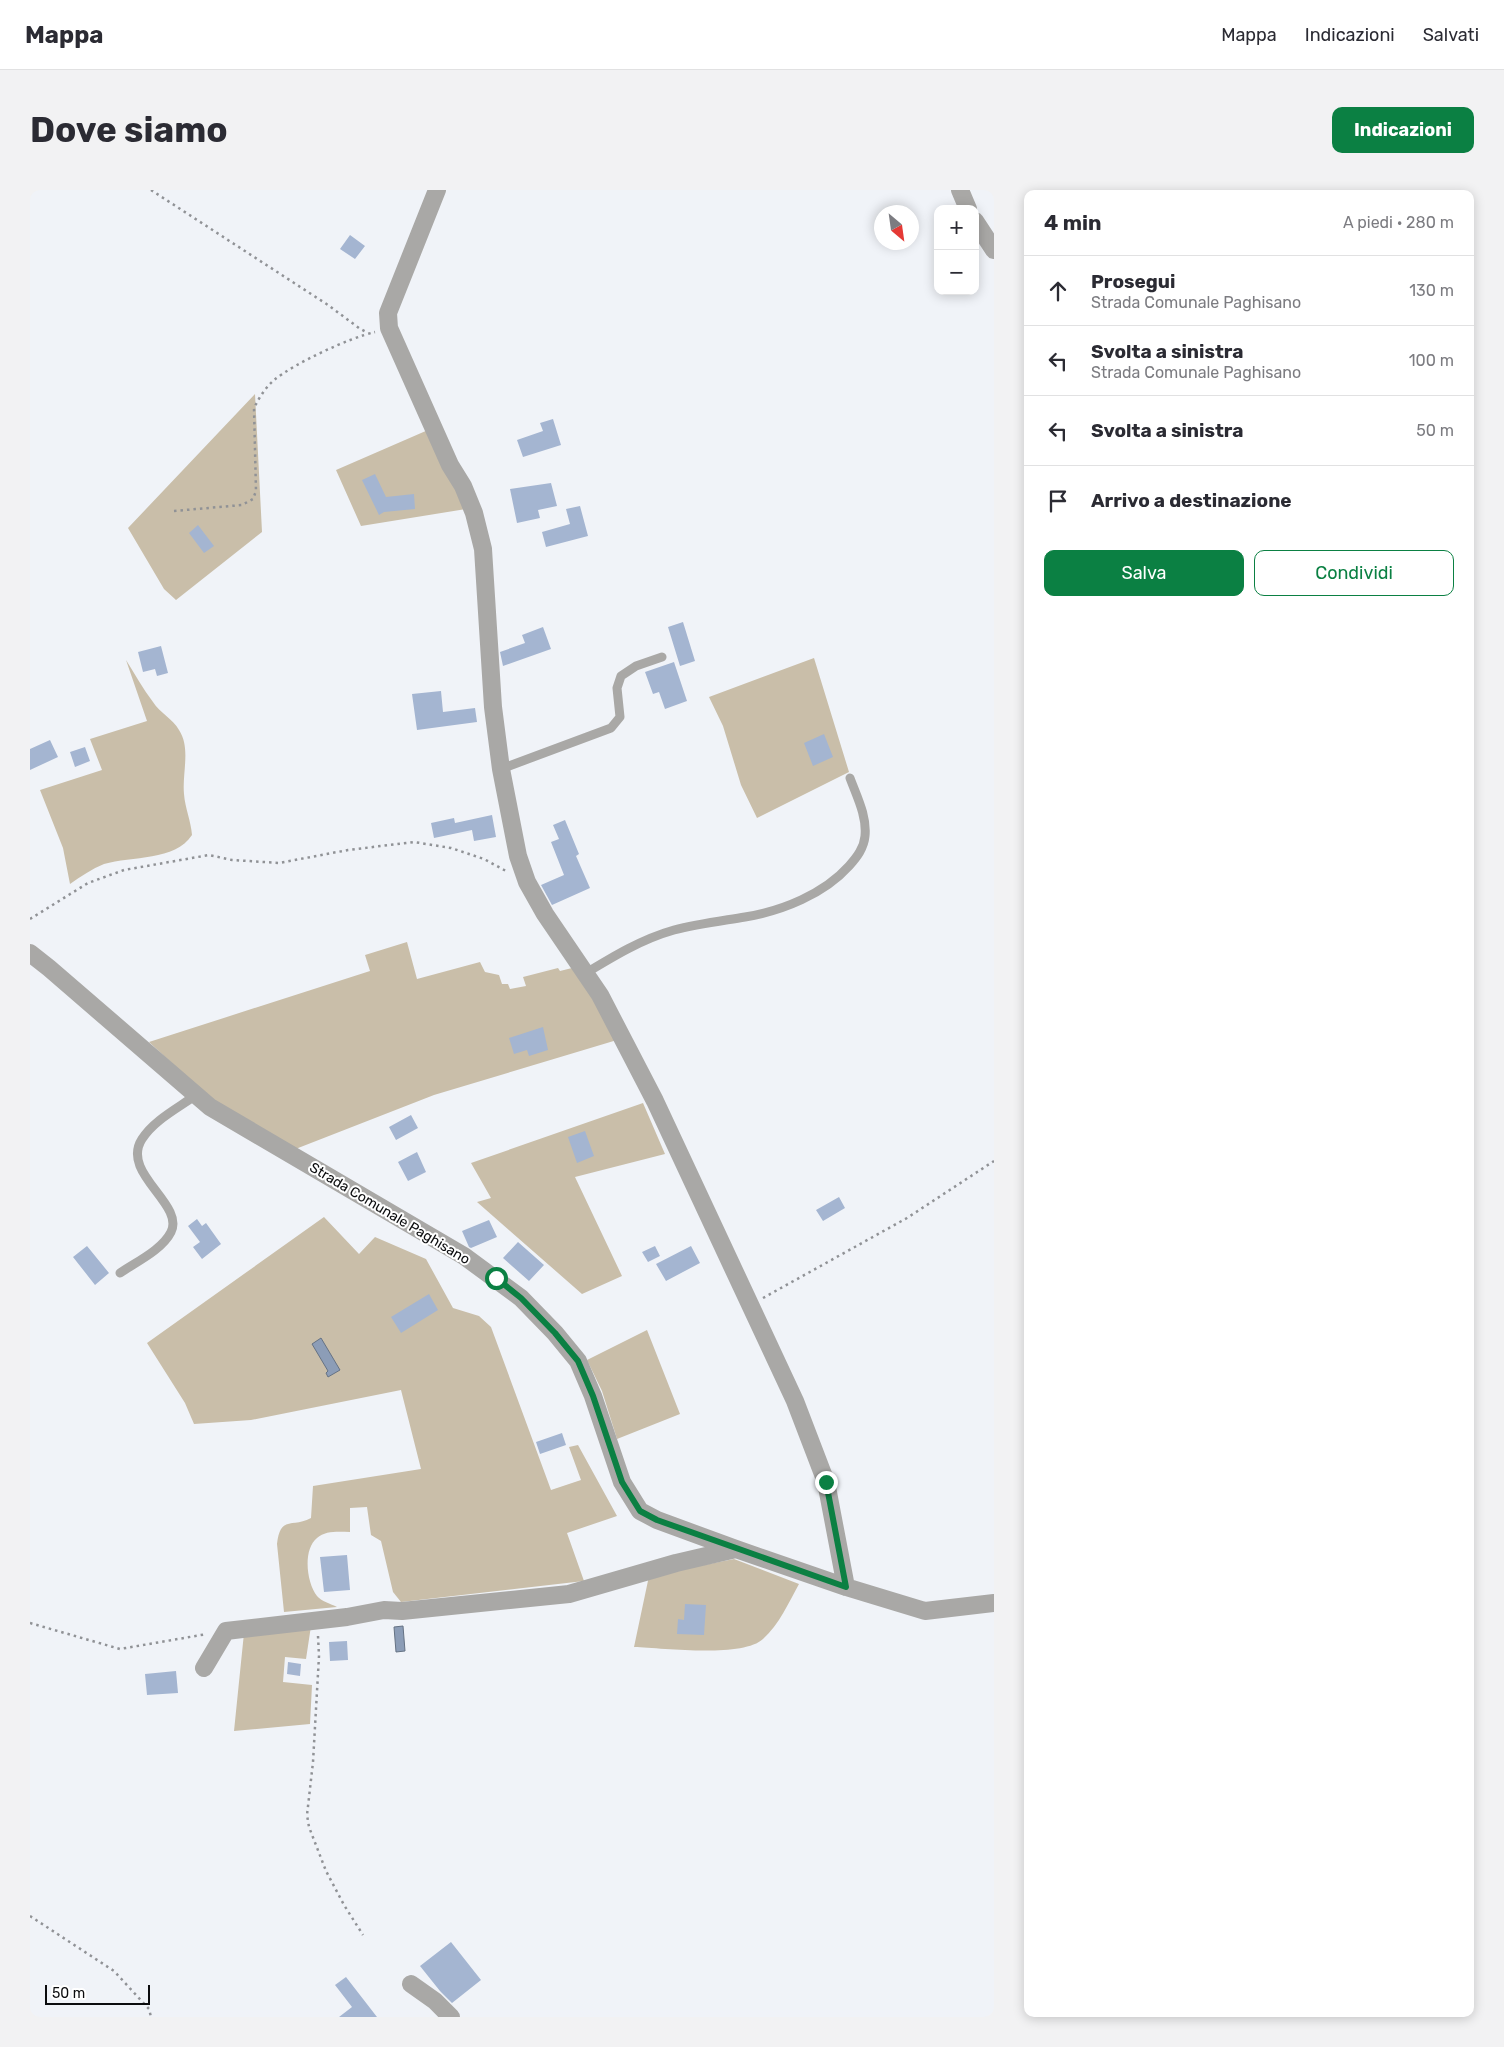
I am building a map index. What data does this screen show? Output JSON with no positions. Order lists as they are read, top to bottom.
{
  "streets": {
    "street": ["Strada Comunale Paghisano"]
  },
  "scale_bar": "50 m",
  "north": "bottom right",
  "page": {
    "header": "Mappa",
    "nav": ["Mappa", "Indicazioni", "Salvati"],
    "buttons": [
      "Indicazioni",
      ["Salva", "Condividi"]
    ],
    "title": "Dove siamo",
    "heading": ["4 min", "A piedi · 280 m"],
    "map_buttons": ["+", "−"],
    "list": [
      ["Prosegui", "Strada Comunale Paghisano", "130 m"],
      ["Svolta a sinistra", "Strada Comunale Paghisano", "100 m"],
      ["Svolta a sinistra", "50 m"],
      "Arrivo a destinazione"
    ],
    "scale": "50 m"
  }
}
